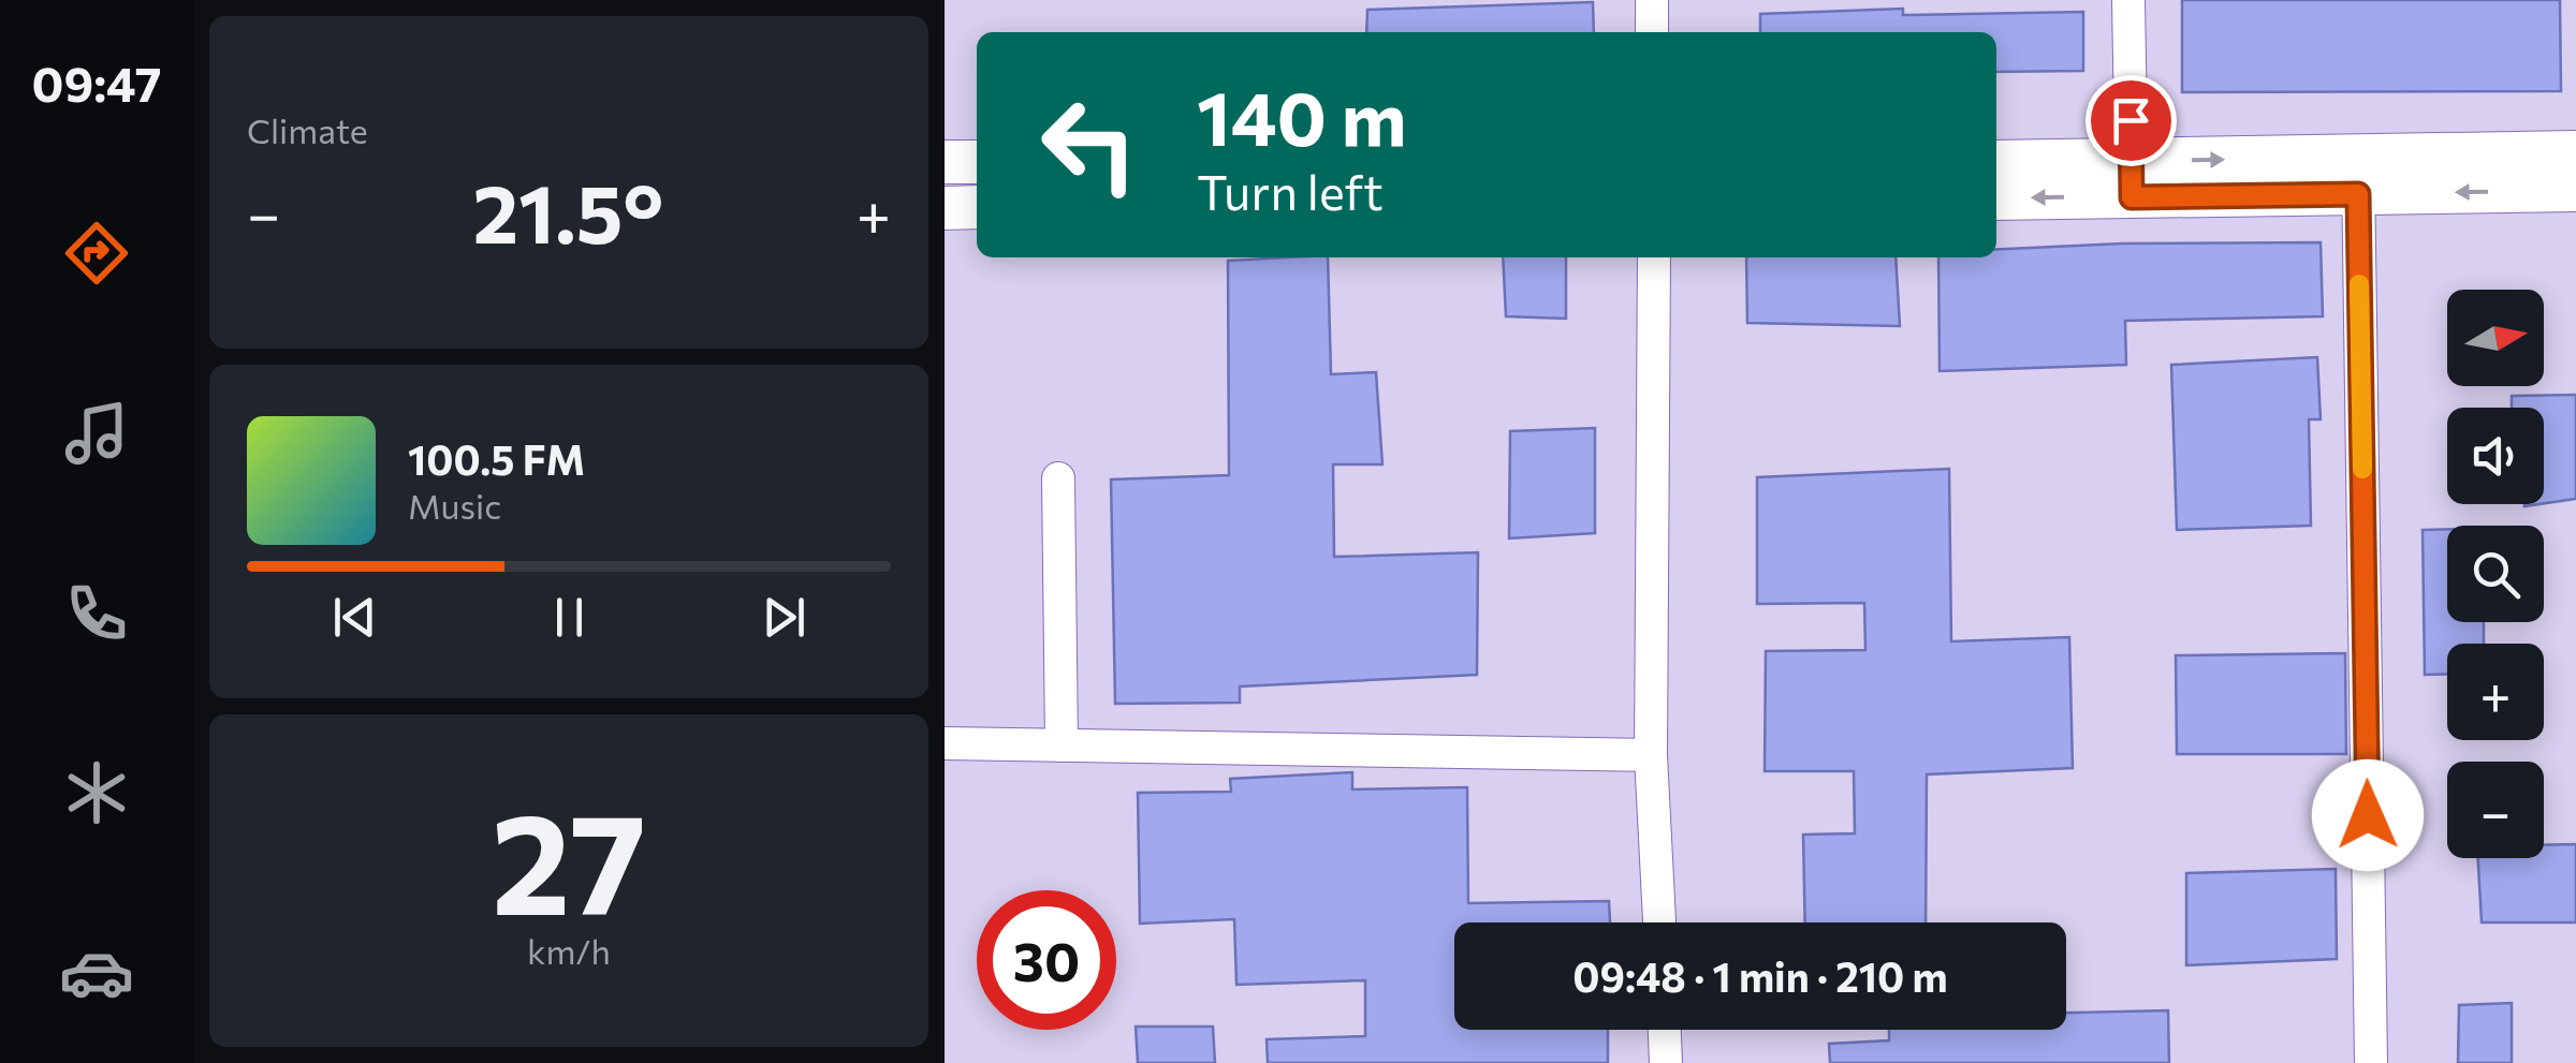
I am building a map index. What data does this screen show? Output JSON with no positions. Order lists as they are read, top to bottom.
{
  "north": "right",
  "page": {
    "tabs": "09:47",
    "tile": [
      "Climate",
      ["27", "km/h"]
    ],
    "turn": ["140 m", "Turn left"],
    "heat": ["−", "21.5°", "+"],
    "map_buttons": ["+", "−"],
    "song": ["100.5 FM", "Music"],
    "limit": "30",
    "trip": "09:48 · 1 min · 210 m"
  }
}
